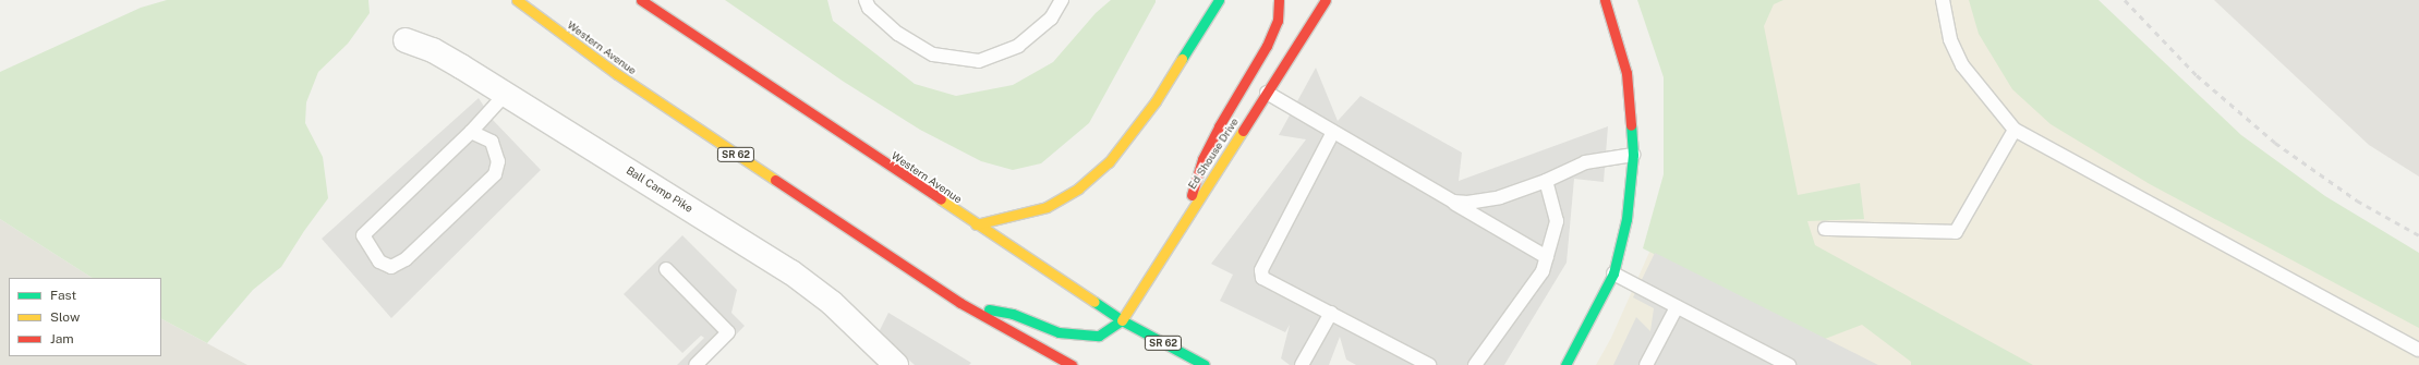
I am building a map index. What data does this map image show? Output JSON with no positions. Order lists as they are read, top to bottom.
{
  "streets": {
    "main road": ["Western Avenue", "Ed Shouse Drive", "SR 62"],
    "street": ["Ball Camp Pike"]
  },
  "crossings": [
    ["Western Avenue", "Ed Shouse Drive"]
  ],
  "legend": ["Fast", "Slow", "Jam"]
}
